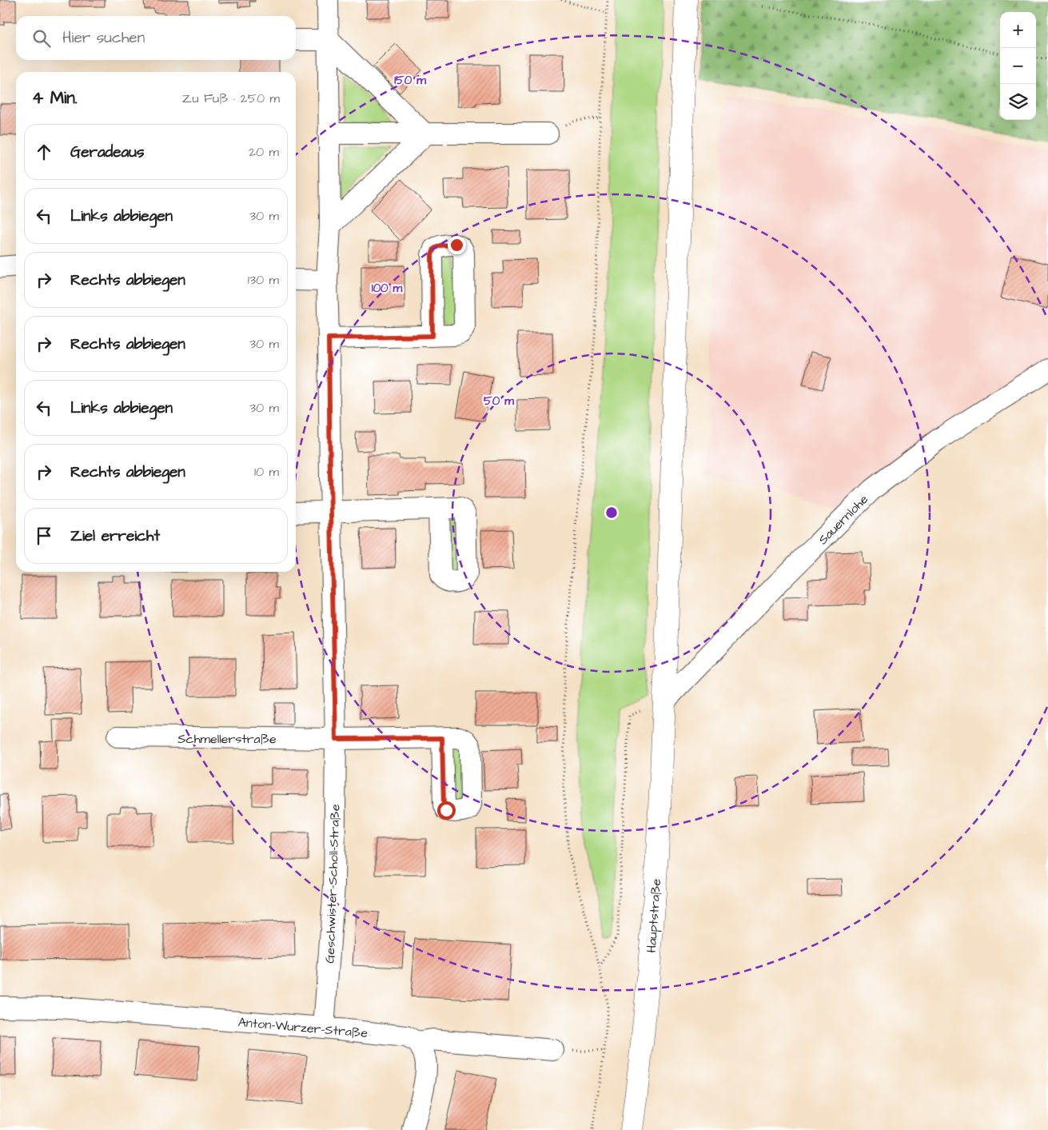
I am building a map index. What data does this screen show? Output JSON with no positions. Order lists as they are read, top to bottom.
{
  "streets": {
    "main road": ["Hauptstraße"],
    "street": [
      "Sauernlohe",
      "Schmellerstraße",
      "Geschwister-Scholl-Straße",
      "Anton-Wurzer-Straße"
    ]
  },
  "crossings": [
    ["Sauernlohe", "Hauptstraße"],
    ["Schmellerstraße", "Geschwister-Scholl-Straße"],
    ["Geschwister-Scholl-Straße", "Anton-Wurzer-Straße"]
  ],
  "page": {
    "map_buttons": ["+", "−"],
    "search": "Hier suchen",
    "heading": ["4 Min.", "Zu Fuß · 250 m"],
    "list": [
      ["Geradeaus", "20 m"],
      ["Links abbiegen", "30 m"],
      ["Rechts abbiegen", "130 m"],
      ["Rechts abbiegen", "30 m"],
      ["Links abbiegen", "30 m"],
      ["Rechts abbiegen", "10 m"],
      "Ziel erreicht"
    ]
  },
  "rings": ["150 m", "100 m", "50 m"]
}
